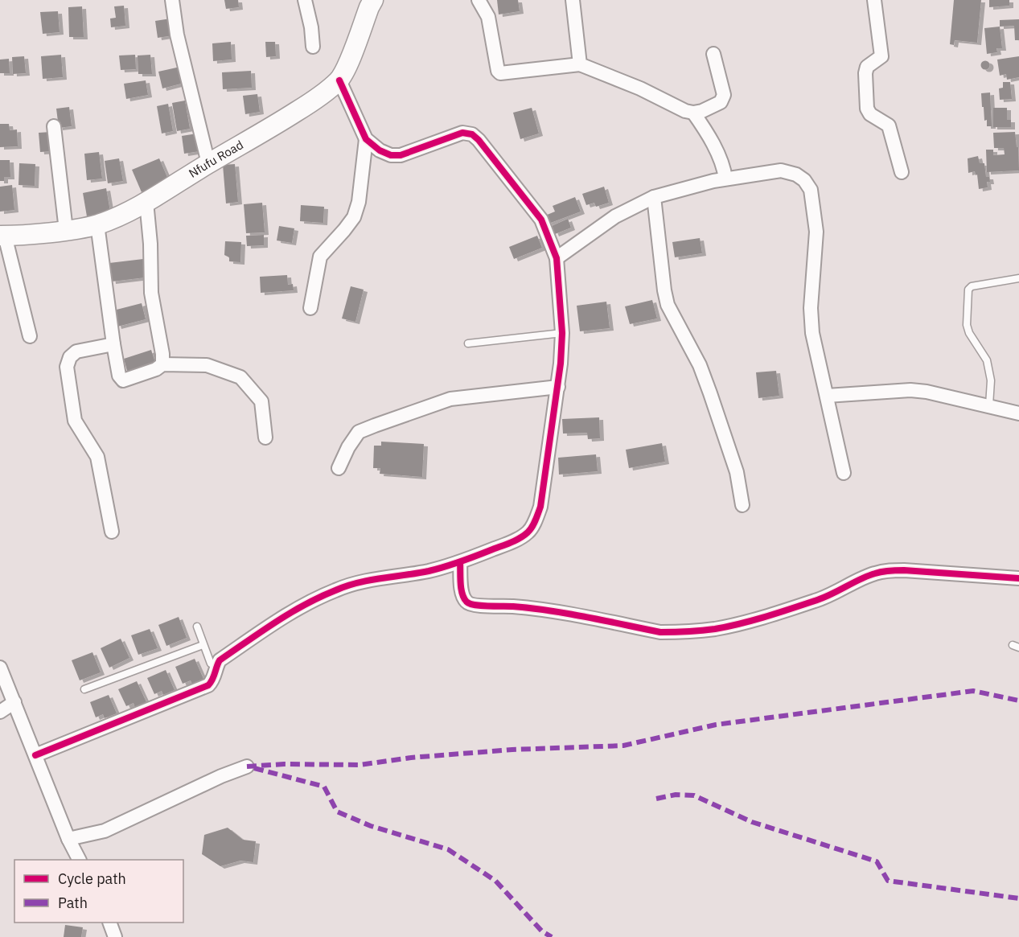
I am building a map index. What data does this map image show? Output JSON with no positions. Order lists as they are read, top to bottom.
{
  "streets": {
    "street": ["Nfufu Road"]
  },
  "legend": ["Cycle path", "Path"]
}
